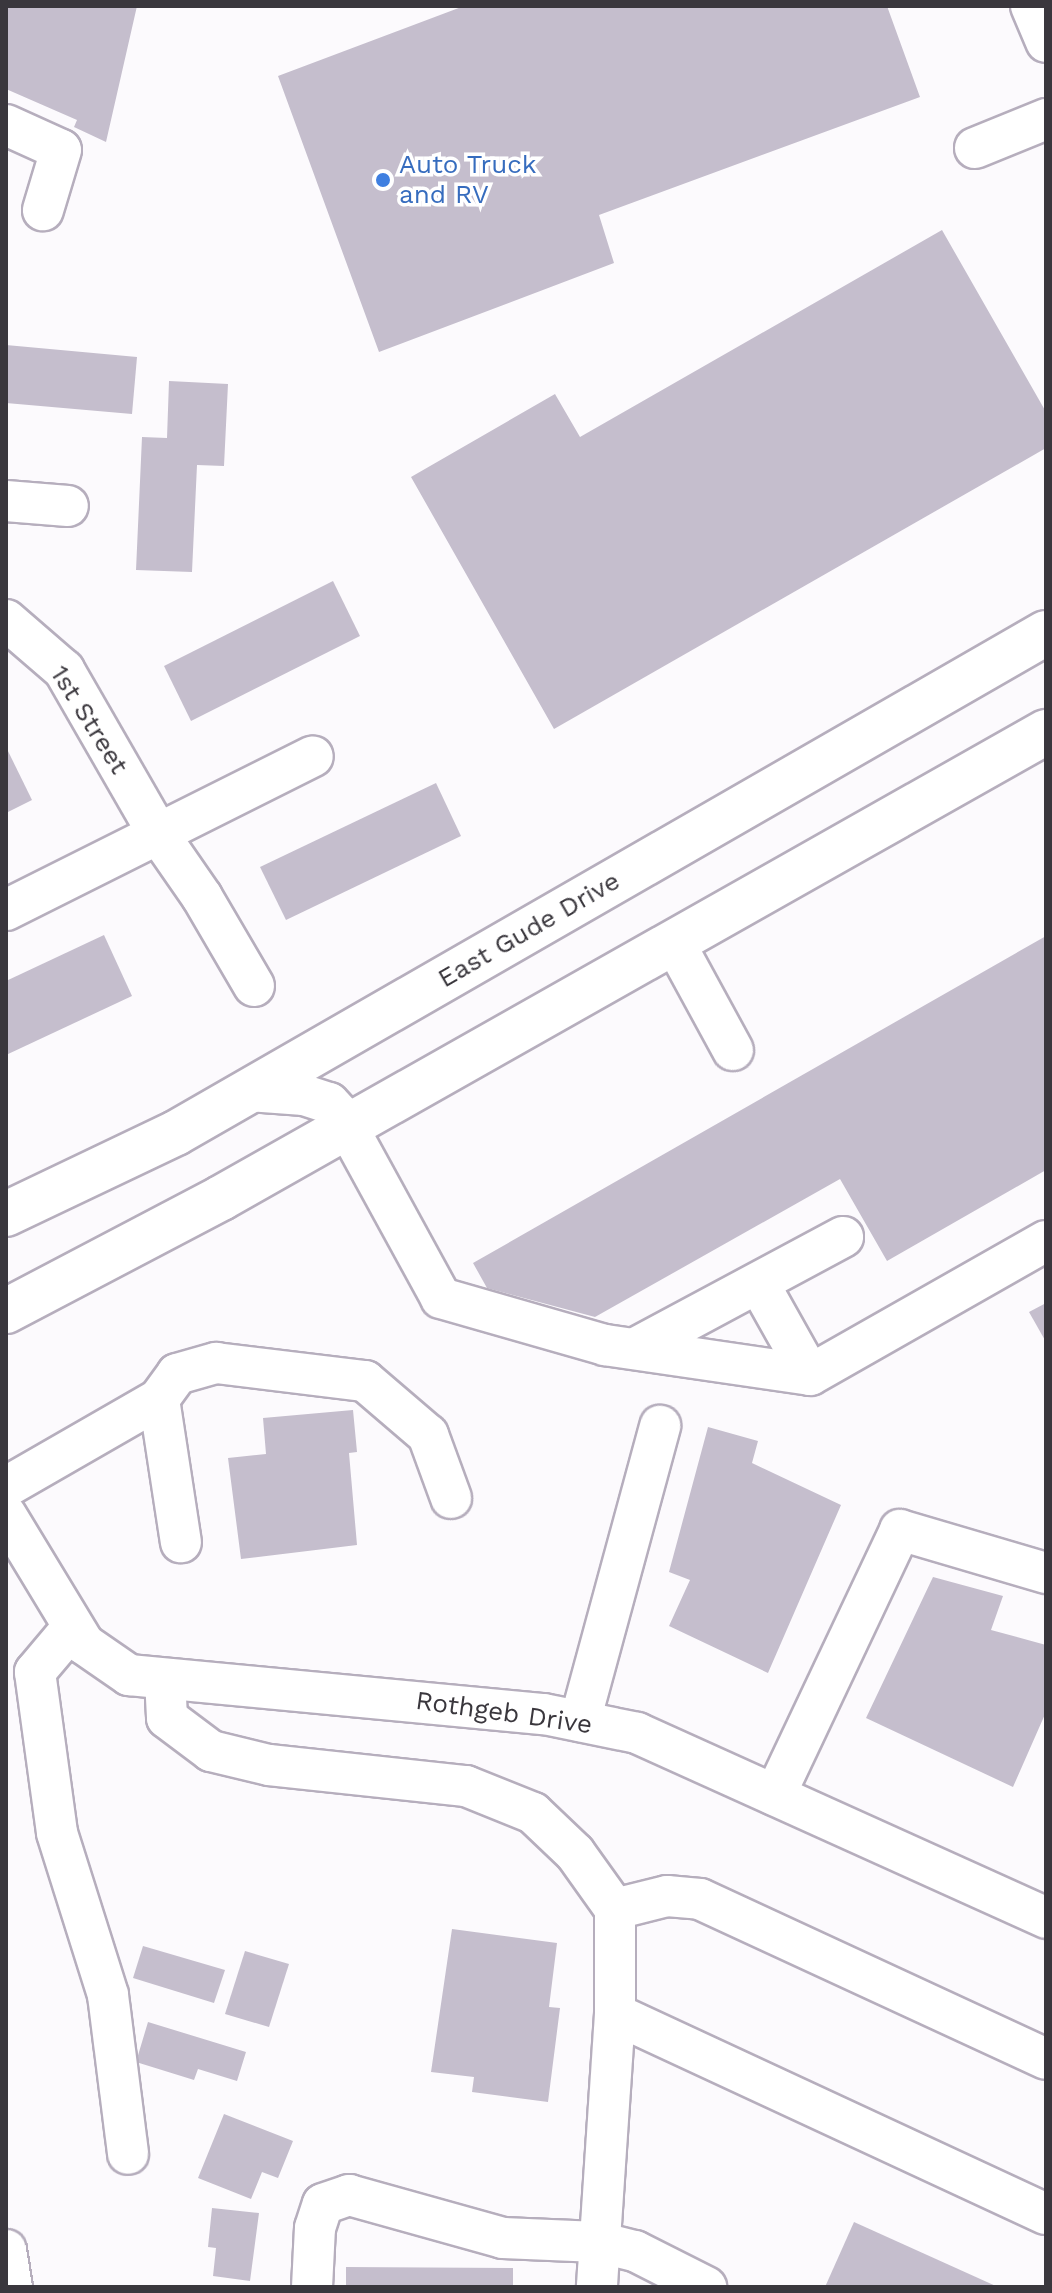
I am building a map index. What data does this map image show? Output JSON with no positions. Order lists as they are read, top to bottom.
{
  "streets": {
    "main road": ["East Gude Drive"],
    "street": ["1st Street", "Rothgeb Drive"]
  },
  "places": ["Auto Truck and RV"]
}
